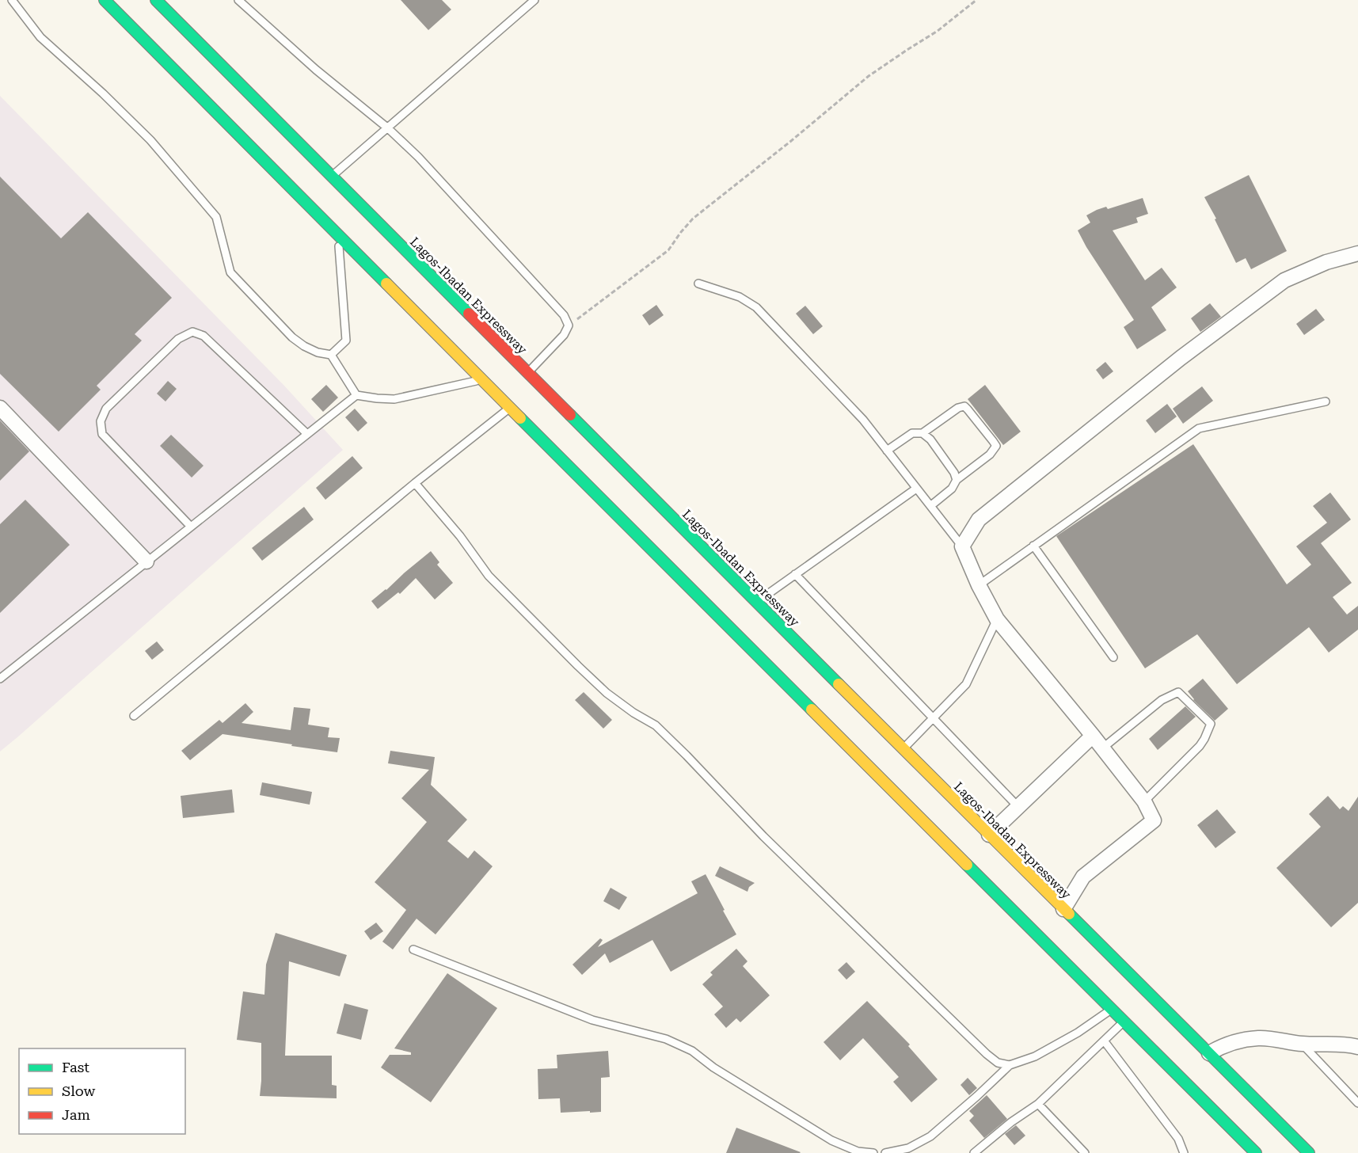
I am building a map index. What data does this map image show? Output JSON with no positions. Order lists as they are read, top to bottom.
{
  "streets": {
    "highway": ["Lagos-Ibadan Expressway"]
  },
  "legend": ["Fast", "Slow", "Jam"]
}
